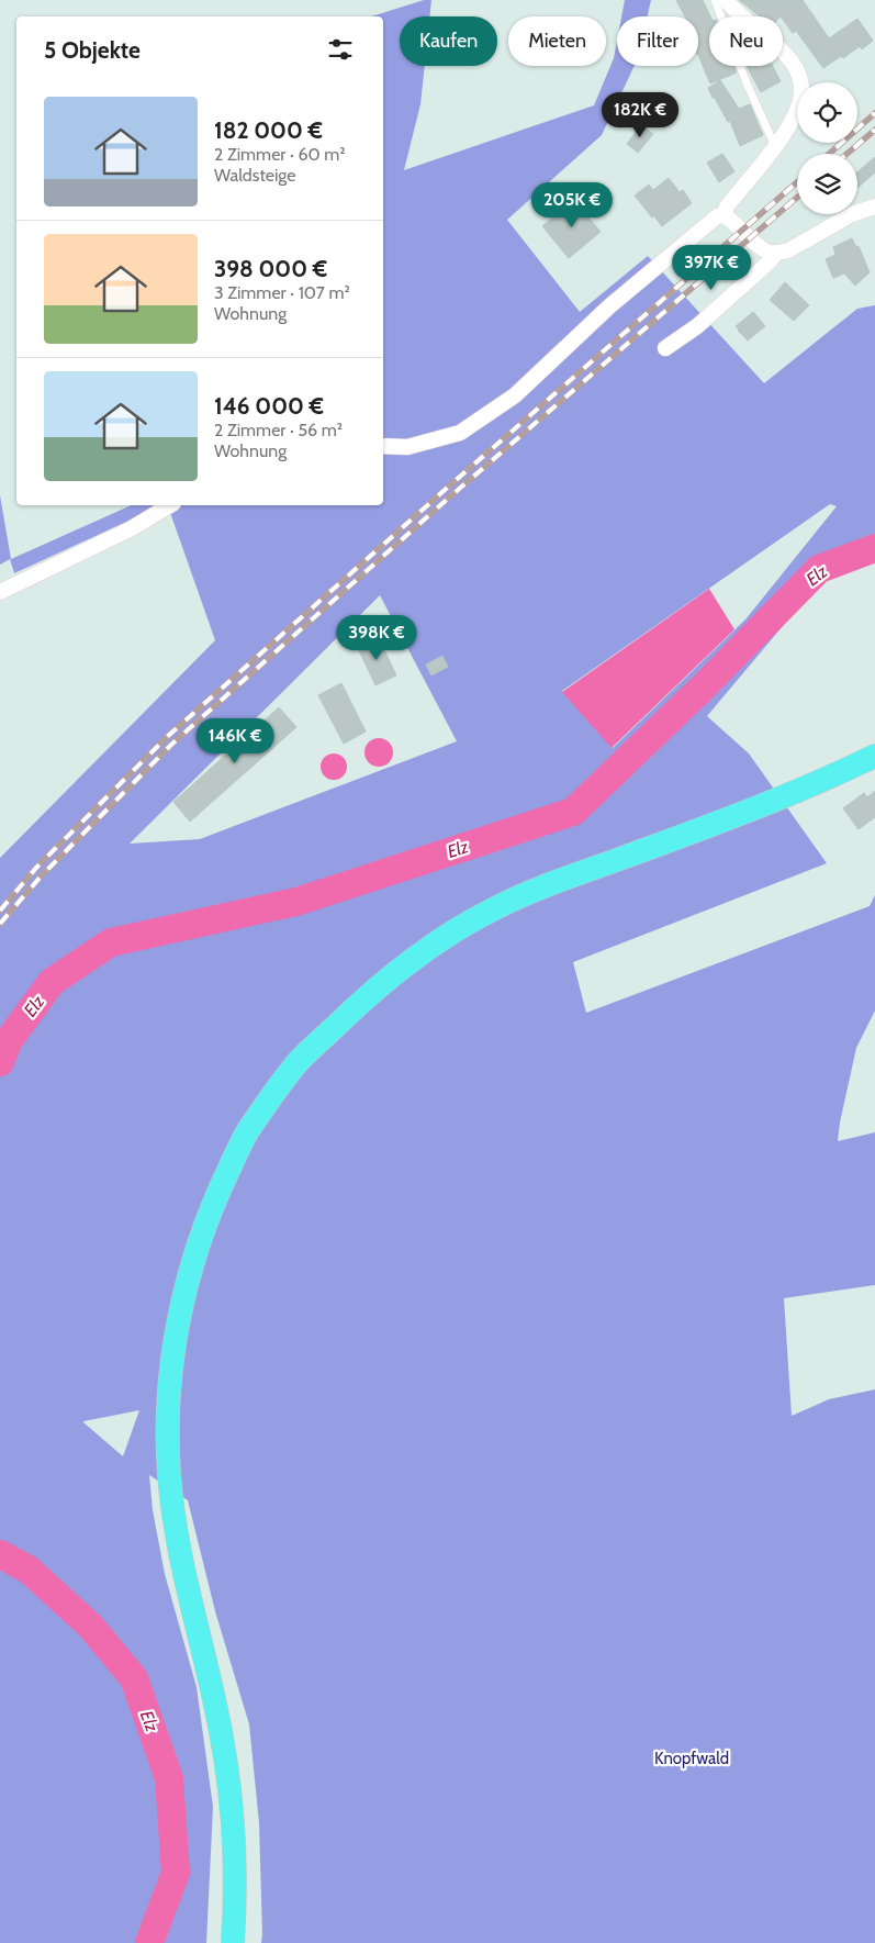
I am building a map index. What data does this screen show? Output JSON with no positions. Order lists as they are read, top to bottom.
{
  "water": ["Elz"],
  "parks": ["Knopfwald"],
  "page": {
    "chip": [
      "Kaufen",
      "Mieten",
      "Filter",
      "Neu"
    ],
    "heading": "5 Objekte",
    "list": [
      {
        "name": "182 000 €",
        "note": "2 Zimmer · 60 m² · Waldsteige"
      },
      {
        "name": "398 000 €",
        "note": "3 Zimmer · 107 m² · Wohnung"
      },
      {
        "name": "146 000 €",
        "note": "2 Zimmer · 56 m² · Wohnung"
      }
    ],
    "price": [
      "182K €",
      "205K €",
      "397K €",
      "398K €",
      "146K €"
    ]
  }
}
